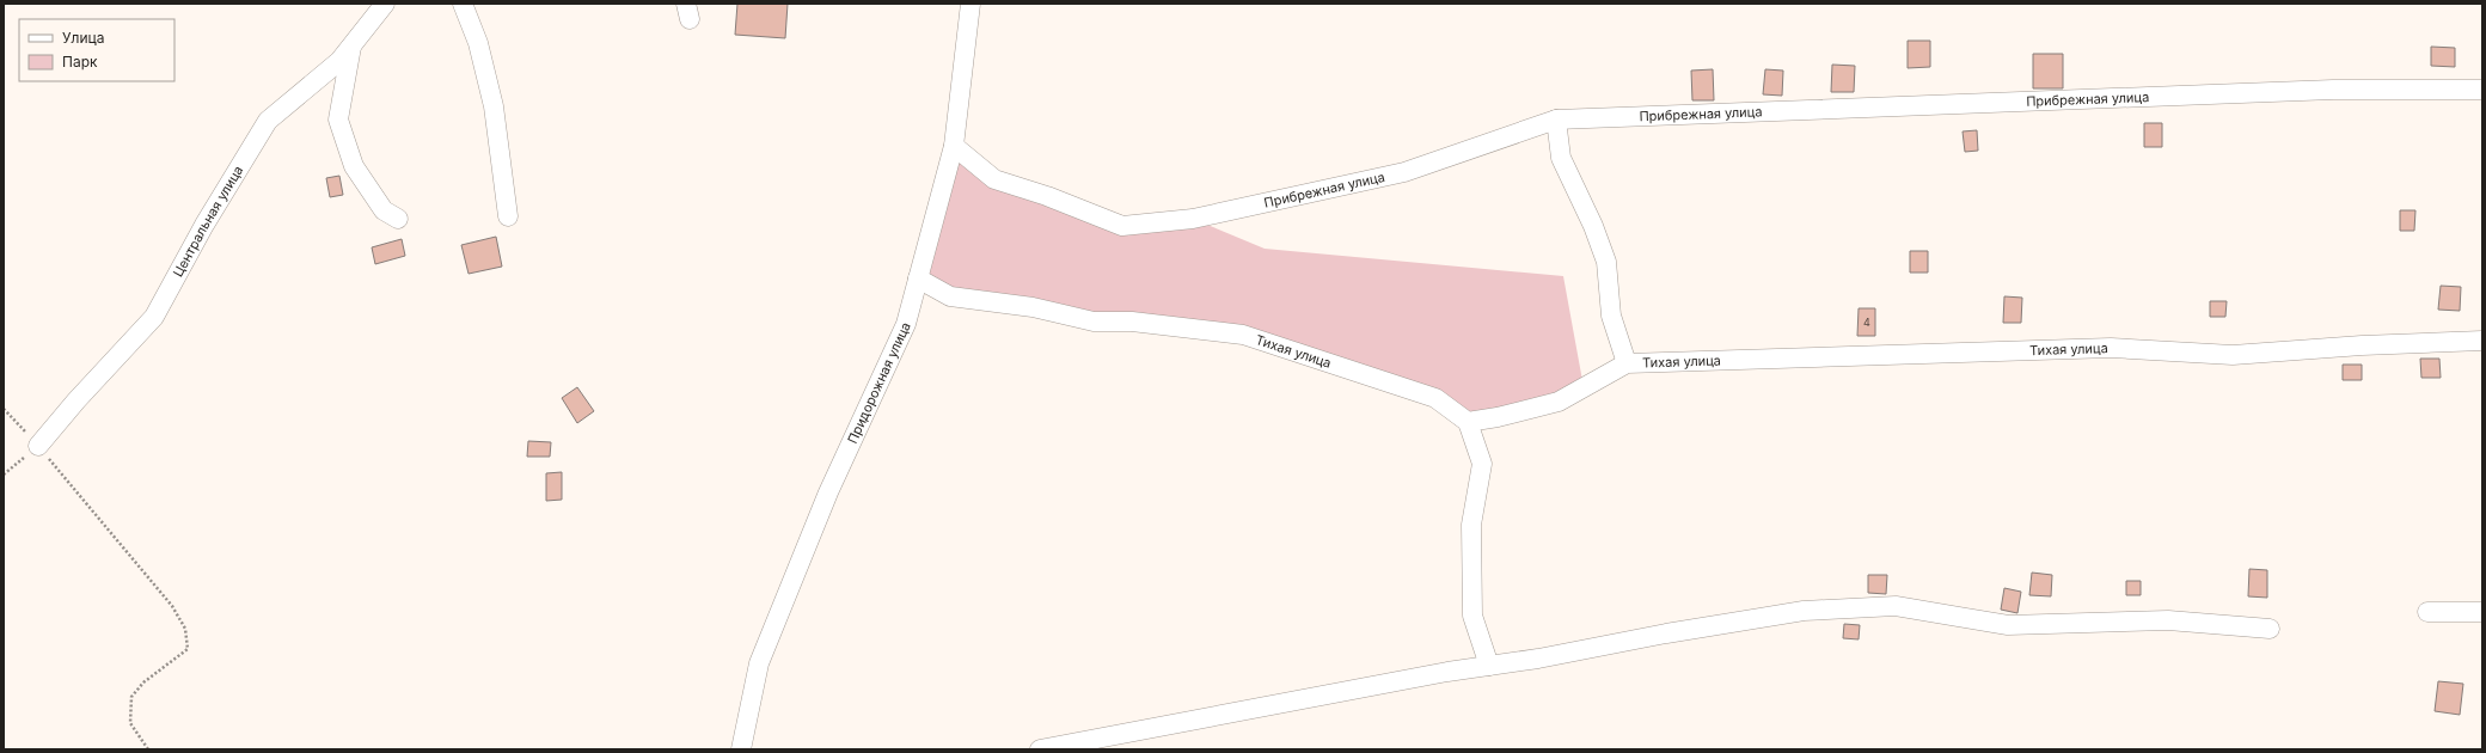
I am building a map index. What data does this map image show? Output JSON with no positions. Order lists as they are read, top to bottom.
{
  "streets": {
    "street": [
      "Прибрежная улица",
      "Центральная улица",
      "Тихая улица",
      "Придорожная улица"
    ]
  },
  "crossings": [
    ["Прибрежная улица", "Придорожная улица"],
    ["Тихая улица", "Придорожная улица"]
  ],
  "house_numbers": ["4"],
  "legend": ["Улица", "Парк"]
}
